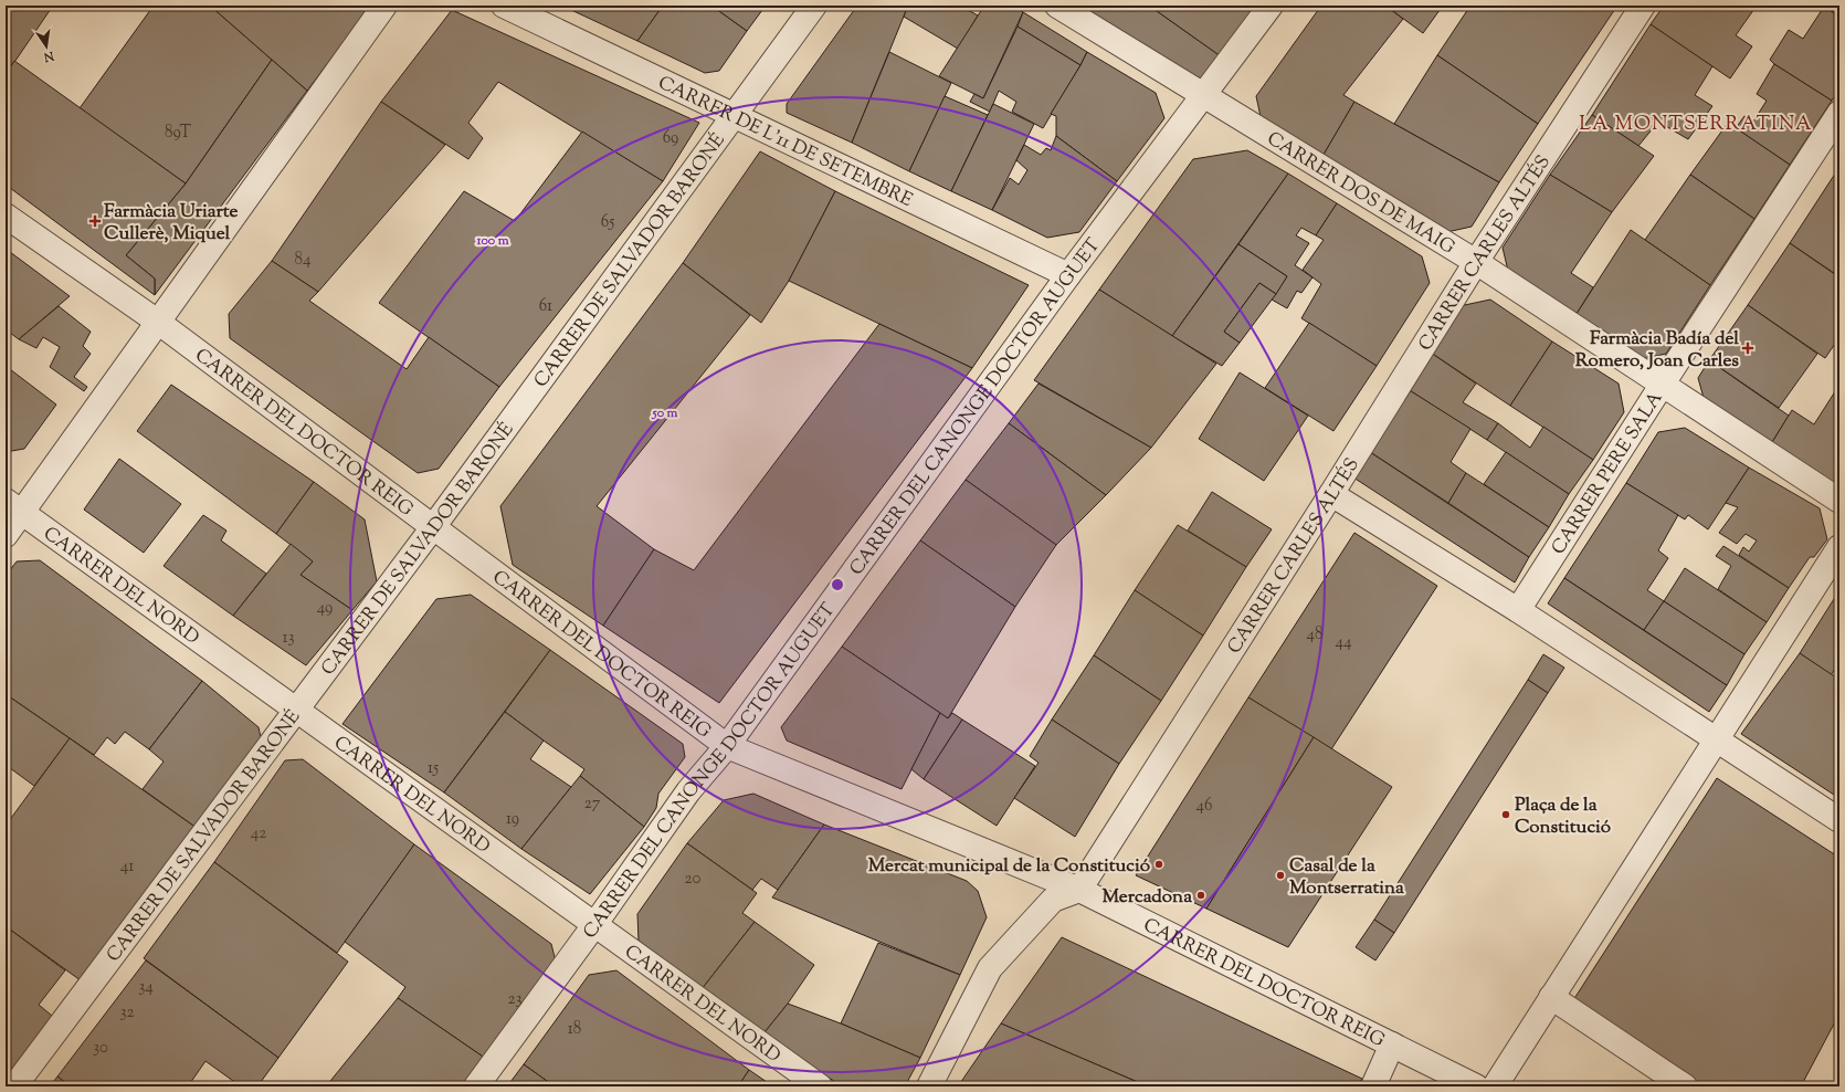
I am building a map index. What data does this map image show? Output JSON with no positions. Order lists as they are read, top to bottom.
{
  "streets": {
    "street": [
      "CARRER DE L'11 DE SETEMBRE",
      "CARRER DOS DE MAIG",
      "CARRER CARLES ALTÉS",
      "CARRER DE SALVADOR BARONÉ",
      "CARRER DEL CANONGE DOCTOR AUGUET",
      "CARRER DEL DOCTOR REIG",
      "CARRER PERE SALA",
      "CARRER DEL NORD"
    ]
  },
  "crossings": [
    ["CARRER DE L'11 DE SETEMBRE", "CARRER DE SALVADOR BARONÉ"],
    ["CARRER DE L'11 DE SETEMBRE", "CARRER DEL CANONGE DOCTOR AUGUET"],
    ["CARRER DOS DE MAIG", "CARRER CARLES ALTÉS"],
    ["CARRER DOS DE MAIG", "CARRER DEL CANONGE DOCTOR AUGUET"],
    ["CARRER DOS DE MAIG", "CARRER PERE SALA"],
    ["CARRER CARLES ALTÉS", "CARRER DEL DOCTOR REIG"],
    ["CARRER DE SALVADOR BARONÉ", "CARRER DEL DOCTOR REIG"],
    ["CARRER DE SALVADOR BARONÉ", "CARRER DEL NORD"],
    ["CARRER DEL CANONGE DOCTOR AUGUET", "CARRER DEL DOCTOR REIG"],
    ["CARRER DEL CANONGE DOCTOR AUGUET", "CARRER DEL NORD"]
  ],
  "districts": ["LA MONTSERRATINA"],
  "places": {
    "health": ["Farmàcia Uriarte Cullerè, Miquel", "Farmàcia Badía del Romero, Joan Carles"],
    "other": [
      "Plaça de la Constitució",
      "Mercat municipal de la Constitució",
      "Casal de la Montserratina",
      "Mercadona"
    ]
  },
  "house_numbers": [
    "89T",
    "69",
    "65",
    "84",
    "61",
    "49",
    "48",
    "13",
    "44",
    "15",
    "27",
    "46",
    "19",
    "42",
    "41",
    "20",
    "34",
    "23",
    "32",
    "18",
    "30"
  ],
  "north": "bottom",
  "rings": ["100 m", "50 m"]
}
